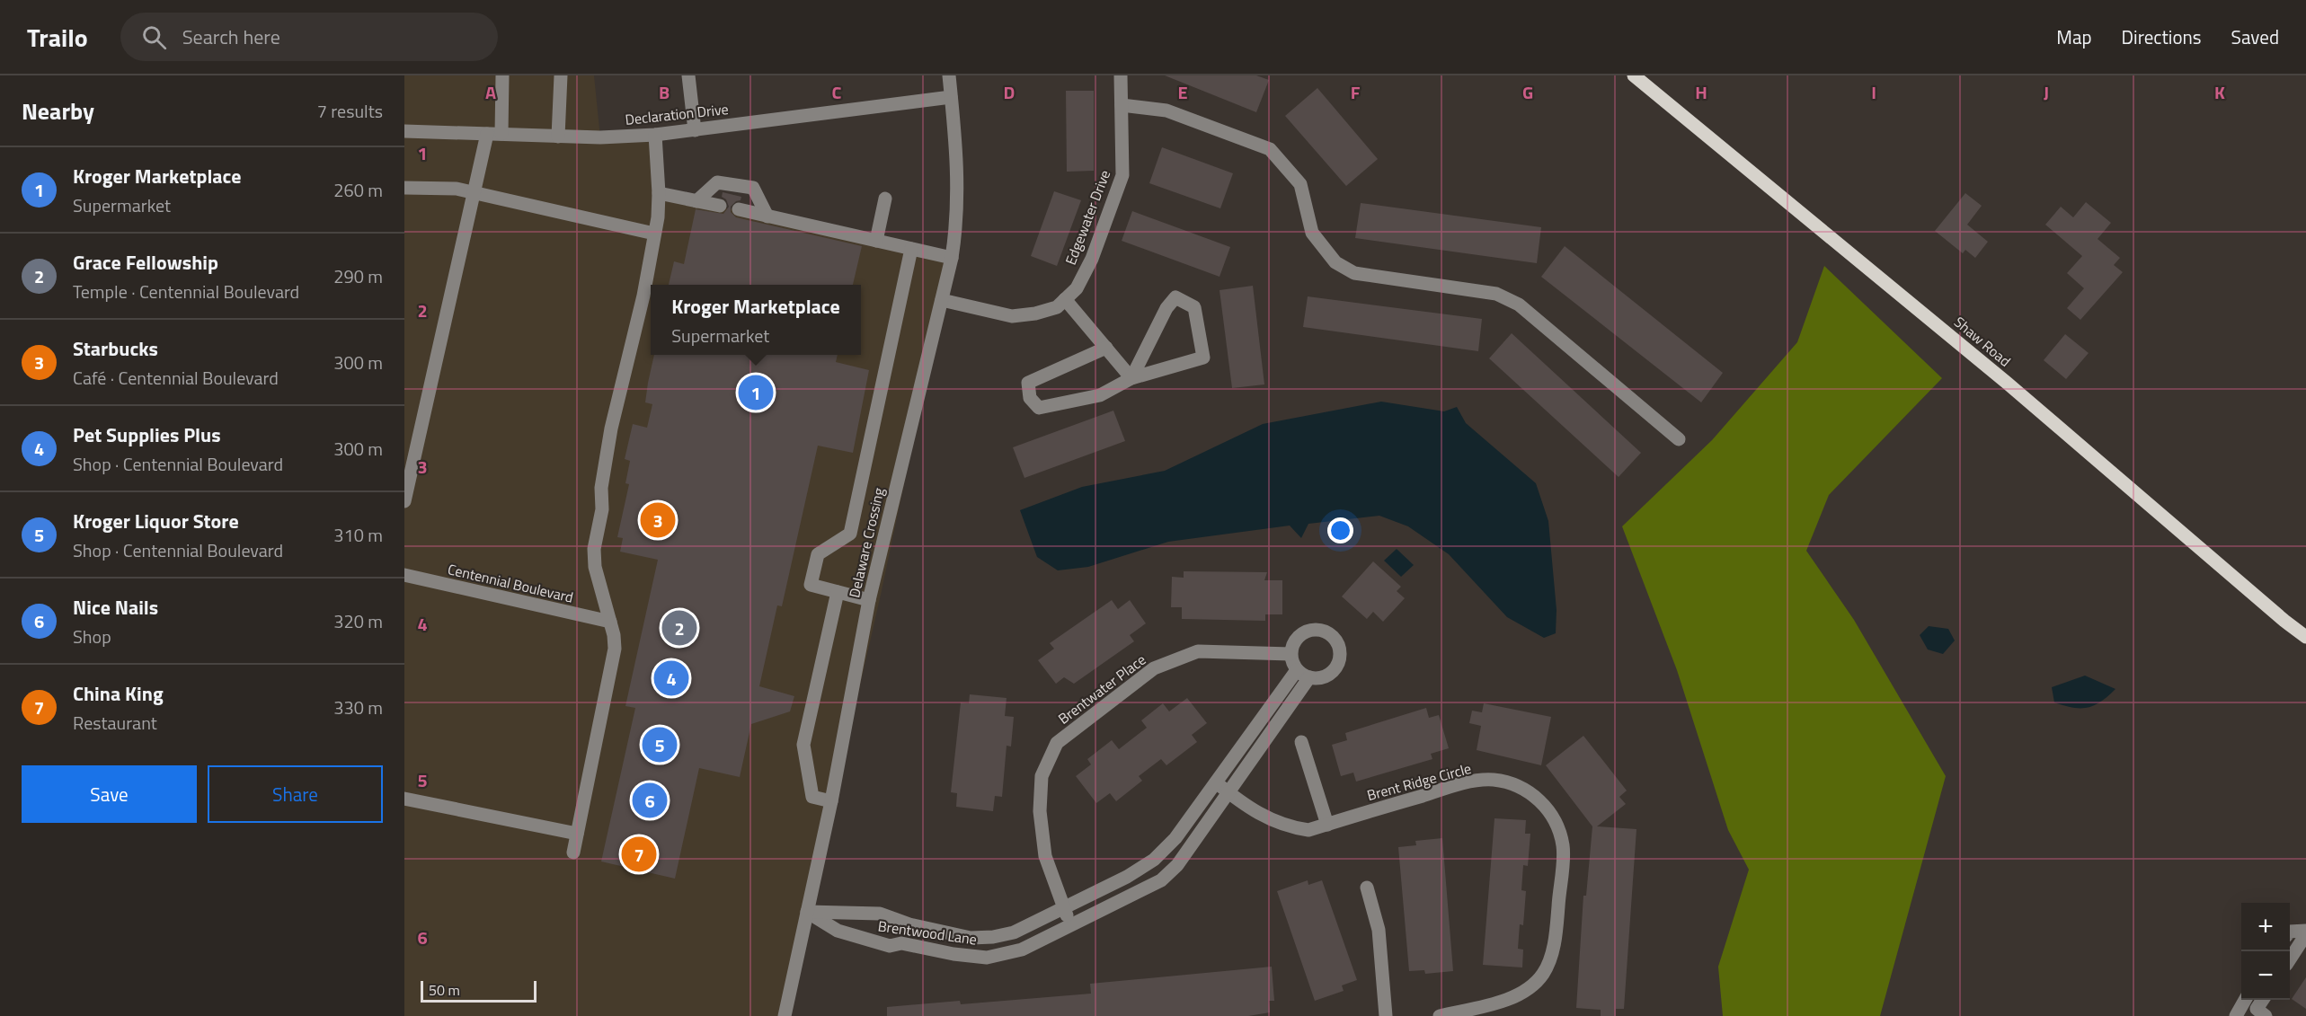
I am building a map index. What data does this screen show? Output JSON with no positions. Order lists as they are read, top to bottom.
{
  "streets": {
    "main road": ["Shaw Road"],
    "street": [
      "Declaration Drive",
      "Edgewater Drive",
      "Delaware Crossing",
      "Centennial Boulevard",
      "Brentwater Place",
      "Brent Ridge Circle",
      "Brentwood Lane"
    ]
  },
  "crossings": [
    ["Declaration Drive", "Delaware Crossing"],
    ["Edgewater Drive", "Delaware Crossing"],
    ["Delaware Crossing", "Brentwood Lane"],
    ["Brentwater Place", "Brentwood Lane"],
    ["Brent Ridge Circle", "Brentwood Lane"]
  ],
  "scale_bar": "50 m",
  "page": {
    "header": "Trailo",
    "search": "Search here",
    "nav": ["Map", "Directions", "Saved"],
    "heading": ["Nearby", "7 results"],
    "list": [
      {
        "mark": "1",
        "name": "Kroger Marketplace",
        "note": "Supermarket",
        "value": "260 m"
      },
      {
        "mark": "2",
        "name": "Grace Fellowship",
        "note": "Temple · Centennial Boulevard",
        "value": "290 m"
      },
      {
        "mark": "3",
        "name": "Starbucks",
        "note": "Café · Centennial Boulevard",
        "value": "300 m"
      },
      {
        "mark": "4",
        "name": "Pet Supplies Plus",
        "note": "Shop · Centennial Boulevard",
        "value": "300 m"
      },
      {
        "mark": "5",
        "name": "Kroger Liquor Store",
        "note": "Shop · Centennial Boulevard",
        "value": "310 m"
      },
      {
        "mark": "6",
        "name": "Nice Nails",
        "note": "Shop",
        "value": "320 m"
      },
      {
        "mark": "7",
        "name": "China King",
        "note": "Restaurant",
        "value": "330 m"
      }
    ],
    "popup": ["Kroger Marketplace", "Supermarket"],
    "pins": [
      "1",
      "3",
      "2",
      "4",
      "5",
      "6",
      "7"
    ],
    "buttons": ["Save", "Share"],
    "map_buttons": ["+", "−"],
    "scale": "50 m"
  },
  "grid": {
    "columns": [
      "A",
      "B",
      "C",
      "D",
      "E",
      "F",
      "G",
      "H",
      "I",
      "J",
      "K"
    ],
    "rows": [
      "1",
      "2",
      "3",
      "4",
      "5",
      "6"
    ]
  }
}
